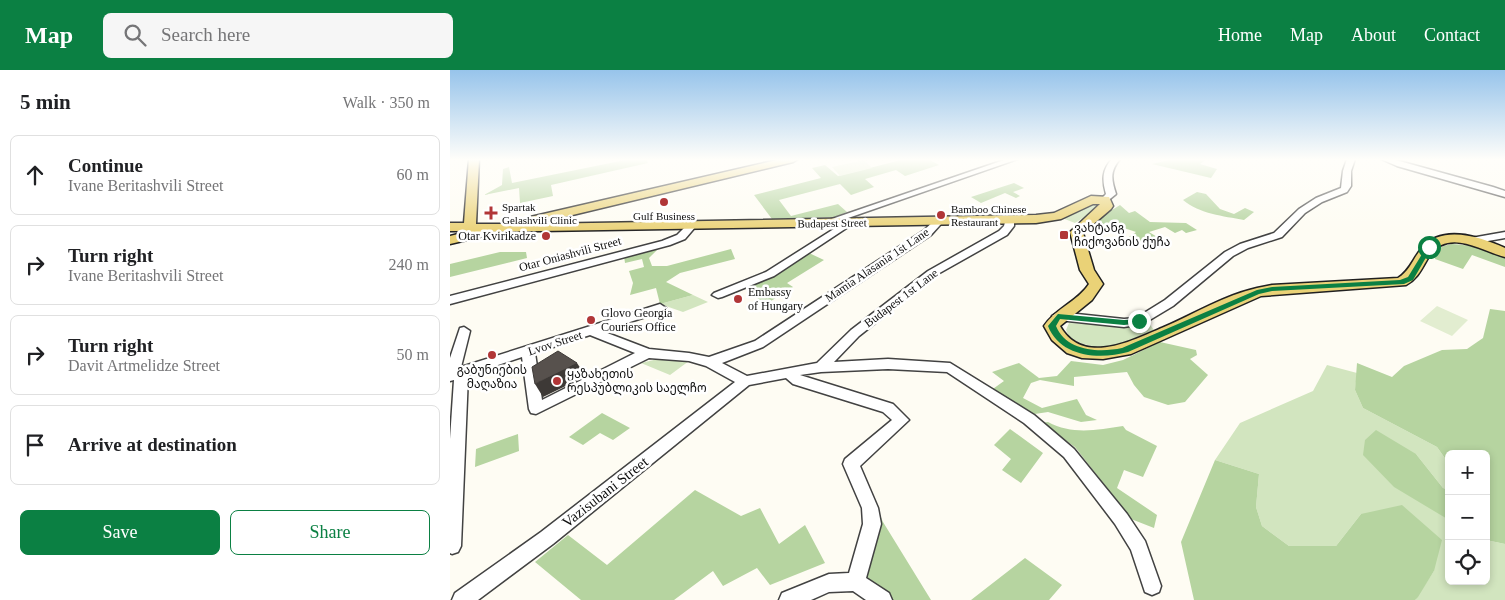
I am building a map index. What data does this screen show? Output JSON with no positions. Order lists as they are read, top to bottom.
{
  "streets": {
    "main road": ["Budapest Street"],
    "street": [
      "Otar Oniashvili Street",
      "Mamia Alasania 1st Lane",
      "Budapest 1st Lane",
      "Lvov Street",
      "Vazisubani Street"
    ]
  },
  "crossings": [
    ["Budapest Street", "Otar Oniashvili Street"],
    ["Budapest Street", "Mamia Alasania 1st Lane"],
    ["Budapest Street", "Budapest 1st Lane"]
  ],
  "places": {
    "other": [
      "Gulf Business",
      "Bamboo Chinese Restaurant",
      "Otar Kvirikadze",
      "Embassy of Hungary",
      "Glovo Georgia Couriers Office",
      "გაბუნიების მაღაზია",
      "ყაზახეთის რესპუბლიკის საელჩო"
    ],
    "health": ["Spartak Gelashvili Clinic"],
    "transit": ["ვახტანგ ჩიქოვანის ქუჩა"]
  },
  "page": {
    "header": "Map",
    "search": "Search here",
    "nav": [
      "Home",
      "Map",
      "About",
      "Contact"
    ],
    "heading": ["5 min", "Walk · 350 m"],
    "list": [
      ["Continue", "Ivane Beritashvili Street", "60 m"],
      ["Turn right", "Ivane Beritashvili Street", "240 m"],
      ["Turn right", "Davit Artmelidze Street", "50 m"],
      "Arrive at destination"
    ],
    "map_buttons": ["+", "−"],
    "buttons": ["Save", "Share"]
  }
}
